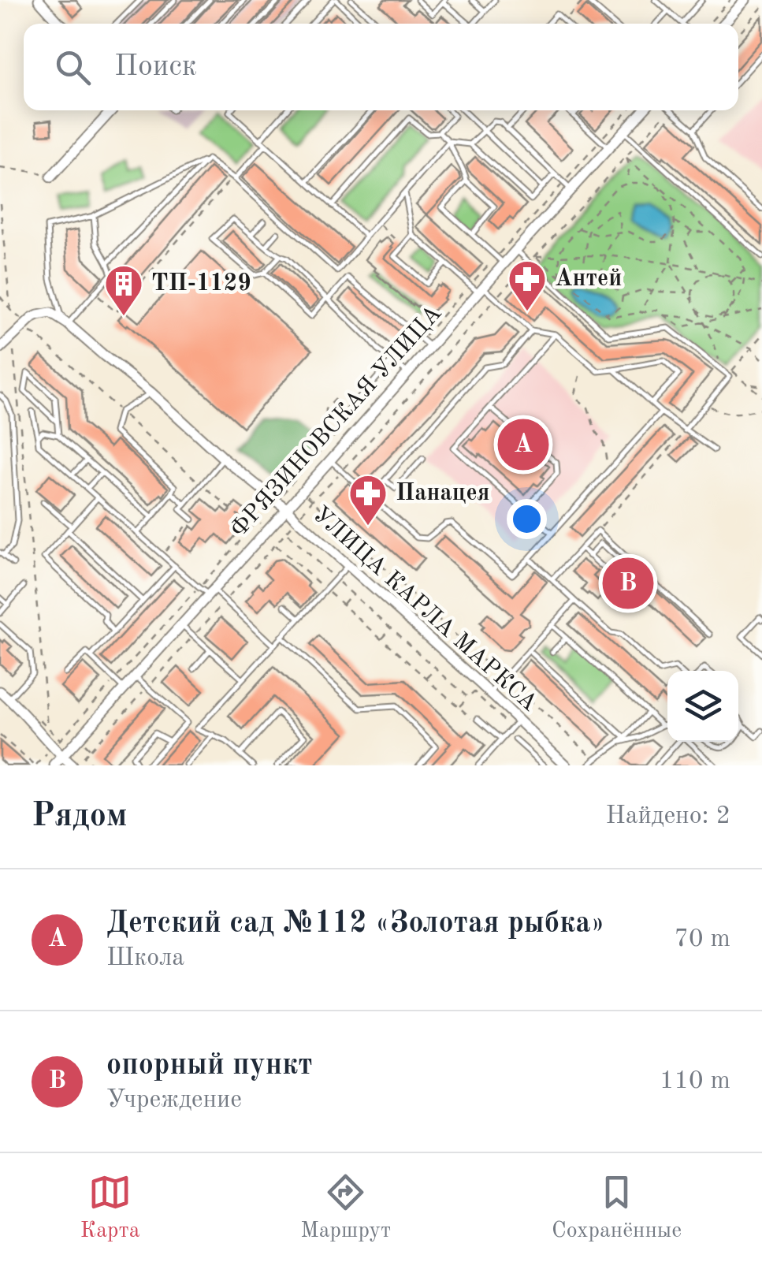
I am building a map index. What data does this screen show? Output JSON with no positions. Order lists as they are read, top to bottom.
{
  "streets": {
    "street": ["ФРЯЗИНОВСКАЯ УЛИЦА", "УЛИЦА КАРЛА МАРКСА"]
  },
  "crossings": [
    ["ФРЯЗИНОВСКАЯ УЛИЦА", "УЛИЦА КАРЛА МАРКСА"]
  ],
  "places": {
    "pharmacy": ["Антей", "Панацея"],
    "building": ["ТП-1129"]
  },
  "page": {
    "search": "Поиск",
    "pins": ["A", "B"],
    "heading": ["Рядом", "Найдено: 2"],
    "list": [
      {
        "mark": "A",
        "name": "Детский сад №112 «Золотая рыбка»",
        "note": "Школа",
        "value": "70 m"
      },
      {
        "mark": "B",
        "name": "опорный пункт",
        "note": "Учреждение",
        "value": "110 m"
      }
    ],
    "nav": ["Карта", "Маршрут", "Сохранённые"]
  }
}
